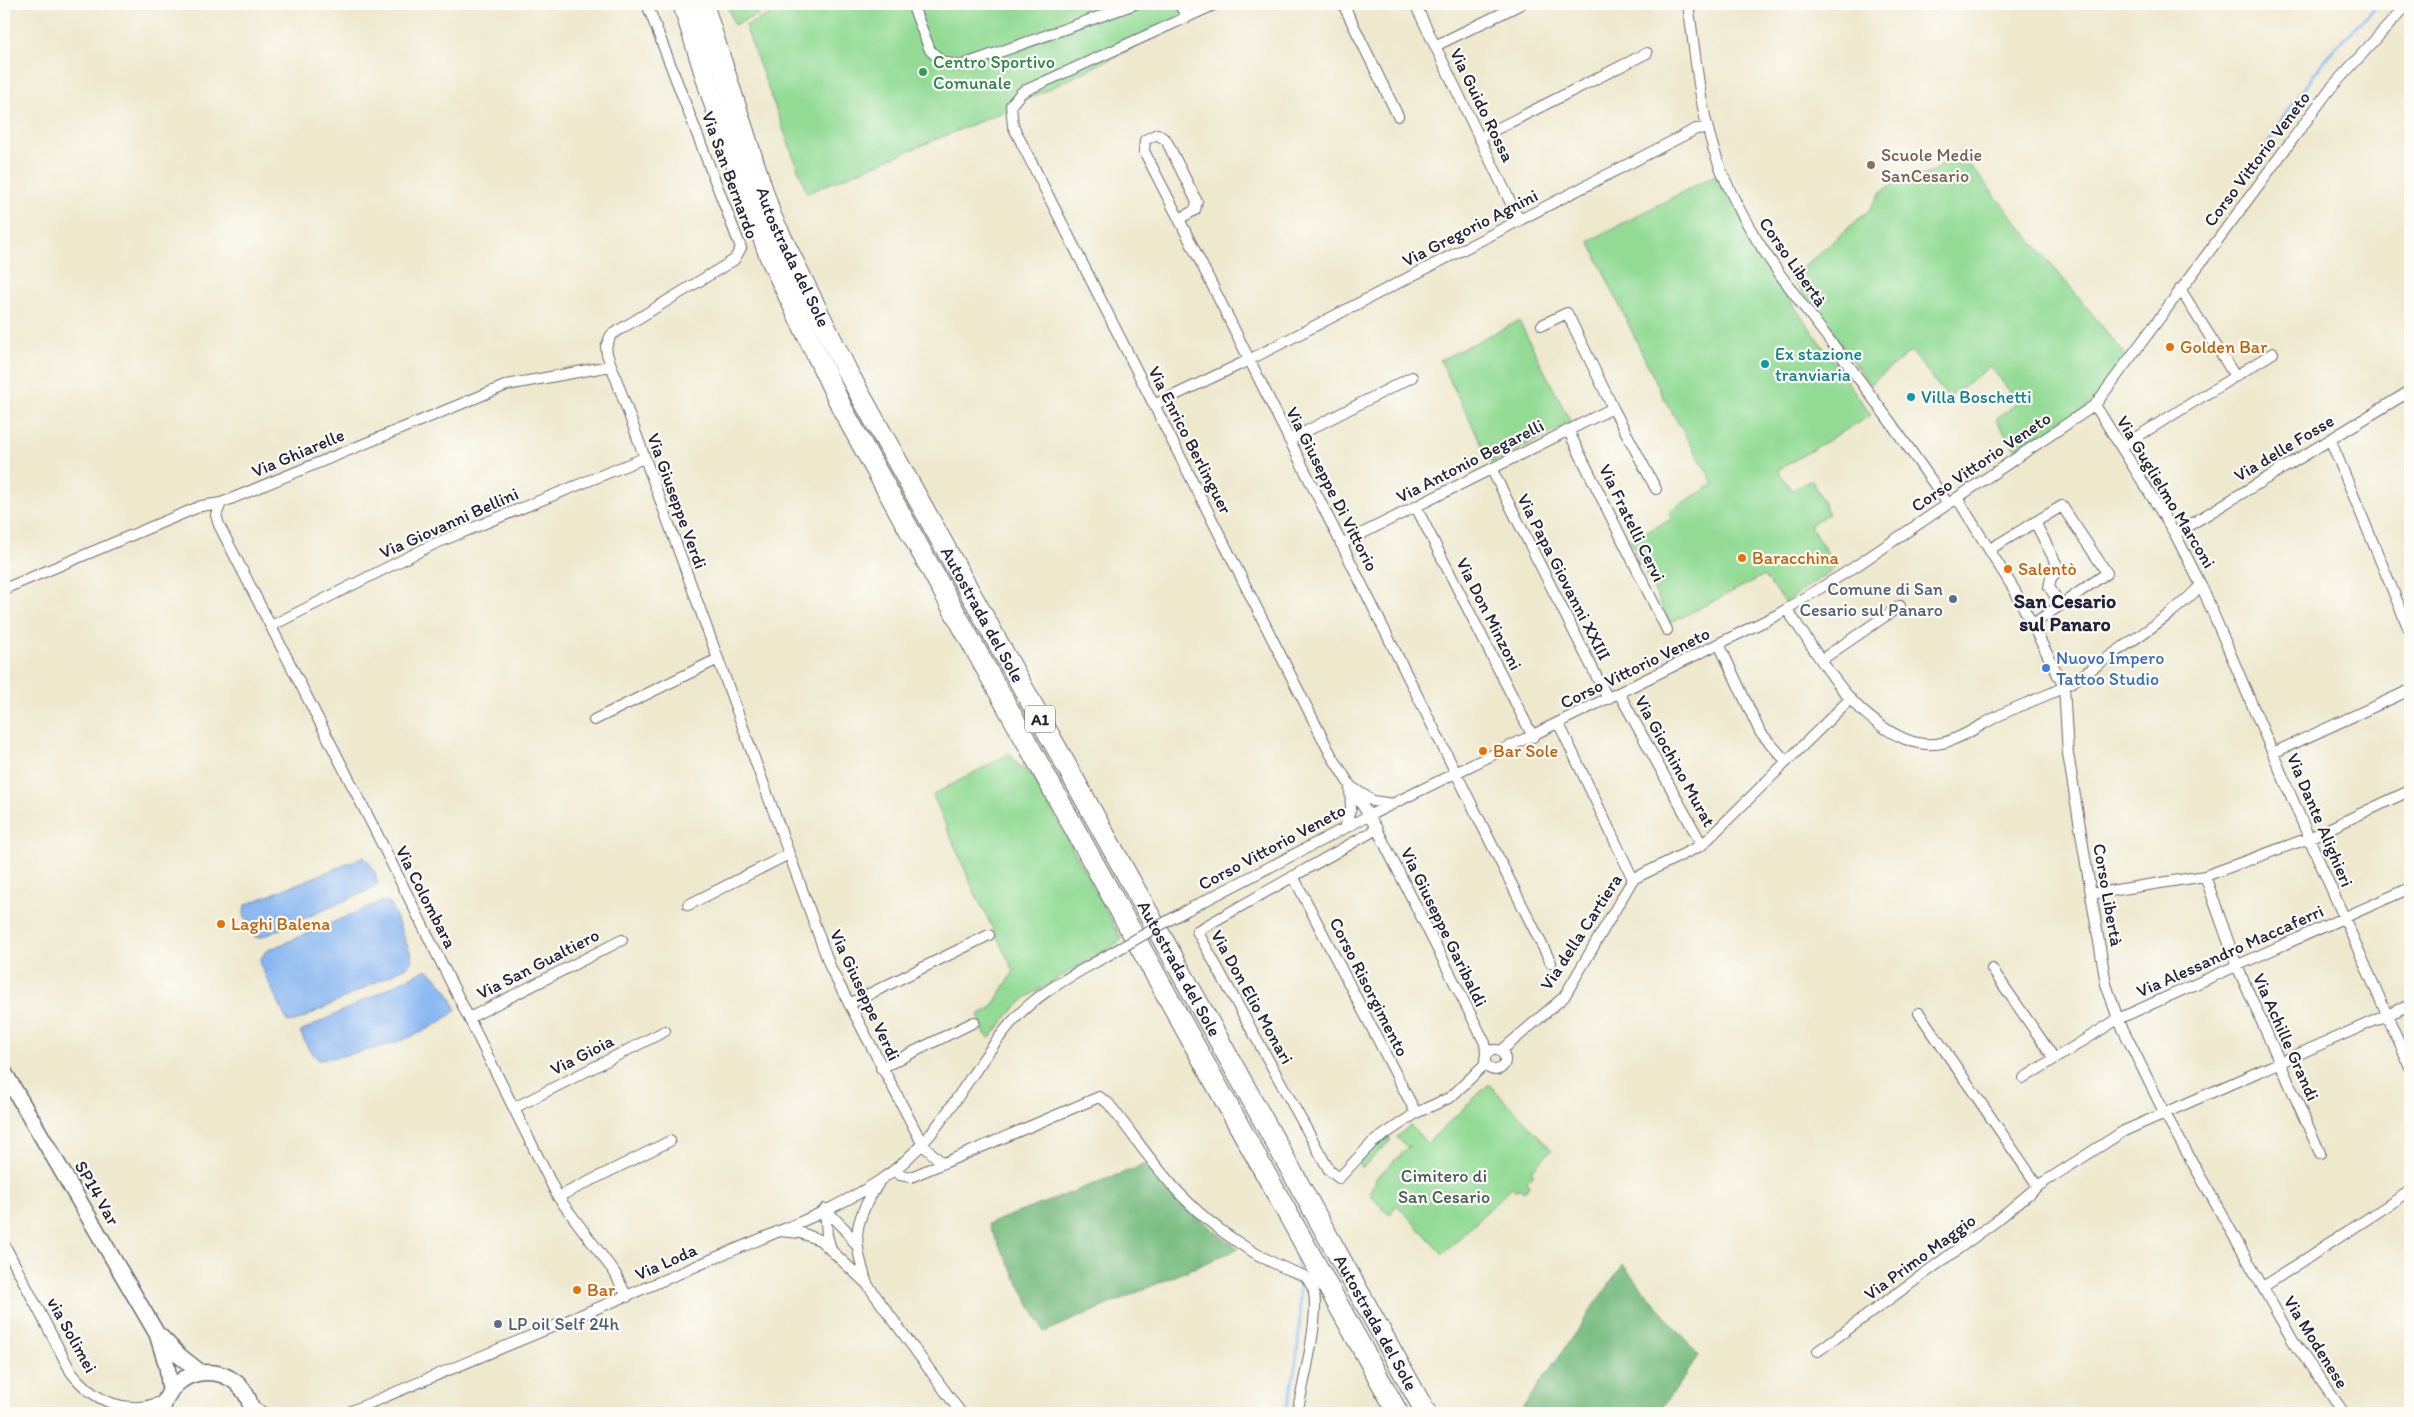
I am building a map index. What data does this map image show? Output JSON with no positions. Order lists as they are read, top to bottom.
{
  "streets": {
    "highway": ["Autostrada del Sole", "A1"],
    "main road": ["SP14 Var"],
    "street": [
      "Via Guido Rossa",
      "Corso Vittorio Veneto",
      "Via San Bernardo",
      "Via Gregorio Agnini",
      "Corso Libertà",
      "Via Enrico Berlinguer",
      "Via delle Fosse",
      "Via Ghiarelle",
      "Via Antonio Begarelli",
      "Via Giuseppe Di Vittorio",
      "Via Guglielmo Marconi",
      "Via Giuseppe Verdi",
      "Via Giovanni Bellini",
      "Via Fratelli Cervi",
      "Via Papa Giovanni XXIII",
      "Via Don Minzoni",
      "Via Giochino Murat",
      "Via Dante Alighieri",
      "Via Colombara",
      "Via Giuseppe Garibaldi",
      "Via della Cartiera",
      "Via Alessandro Maccaferri",
      "Via San Gualtiero",
      "Corso Risorgimento",
      "Via Don Elio Monari",
      "Via Achille Grandi",
      "Via Gioia",
      "Via Primo Maggio",
      "Via Loda",
      "via Solimei",
      "Via Modenese"
    ]
  },
  "crossings": [
    ["Via Guido Rossa", "Via Gregorio Agnini"],
    ["Corso Vittorio Veneto", "Corso Libertà"],
    ["Corso Vittorio Veneto", "Via Enrico Berlinguer"],
    ["Corso Vittorio Veneto", "Via Giuseppe Di Vittorio"],
    ["Corso Vittorio Veneto", "Via Guglielmo Marconi"],
    ["Corso Vittorio Veneto", "Via Giuseppe Verdi"],
    ["Corso Vittorio Veneto", "Via Papa Giovanni XXIII"],
    ["Corso Vittorio Veneto", "Via Don Minzoni"],
    ["Corso Vittorio Veneto", "Via Giochino Murat"],
    ["Corso Vittorio Veneto", "Via Giuseppe Garibaldi"],
    ["Corso Vittorio Veneto", "Via Loda"],
    ["Via San Bernardo", "Via Giuseppe Verdi"],
    ["Via Gregorio Agnini", "Corso Libertà"],
    ["Via Gregorio Agnini", "Via Enrico Berlinguer"],
    ["Via Gregorio Agnini", "Via Giuseppe Di Vittorio"],
    ["Corso Libertà", "Via Guglielmo Marconi"],
    ["Corso Libertà", "Via Alessandro Maccaferri"],
    ["Corso Libertà", "Via Primo Maggio"],
    ["Corso Libertà", "Via Modenese"],
    ["Via Enrico Berlinguer", "Via Giuseppe Garibaldi"],
    ["Via delle Fosse", "Via Guglielmo Marconi"],
    ["Via Ghiarelle", "Via Giuseppe Verdi"],
    ["Via Ghiarelle", "Via Colombara"],
    ["Via Antonio Begarelli", "Via Giuseppe Di Vittorio"],
    ["Via Antonio Begarelli", "Via Fratelli Cervi"],
    ["Via Antonio Begarelli", "Via Papa Giovanni XXIII"],
    ["Via Antonio Begarelli", "Via Don Minzoni"],
    ["Via Guglielmo Marconi", "Via Dante Alighieri"],
    ["Via Guglielmo Marconi", "Via della Cartiera"],
    ["Via Giuseppe Verdi", "Via Giovanni Bellini"],
    ["Via Giovanni Bellini", "Via Colombara"],
    ["Via Giochino Murat", "Via della Cartiera"],
    ["Via Dante Alighieri", "Via Alessandro Maccaferri"],
    ["Via Dante Alighieri", "Via Primo Maggio"],
    ["Via Colombara", "Via San Gualtiero"],
    ["Via Colombara", "Via Gioia"],
    ["Via Colombara", "Via Loda"],
    ["Via Giuseppe Garibaldi", "Via della Cartiera"],
    ["Via Giuseppe Garibaldi", "Via Don Elio Monari"],
    ["Via Alessandro Maccaferri", "Via Achille Grandi"],
    ["Corso Risorgimento", "Via Don Elio Monari"],
    ["Via Achille Grandi", "Via Primo Maggio"]
  ],
  "districts": ["San Cesario sul Panaro"],
  "parks": ["Cimitero di San Cesario"],
  "places": [
    "Centro Sportivo Comunale",
    "Scuole Medie SanCesario",
    "Golden Bar",
    "Ex stazione tranviaria",
    "Villa Boschetti",
    "Baracchina",
    "Salentò",
    "Comune di San Cesario sul Panaro",
    "Nuovo Impero Tattoo Studio",
    "Bar Sole",
    "Laghi Balena",
    "Bar",
    "LP oil Self 24h"
  ]
}
